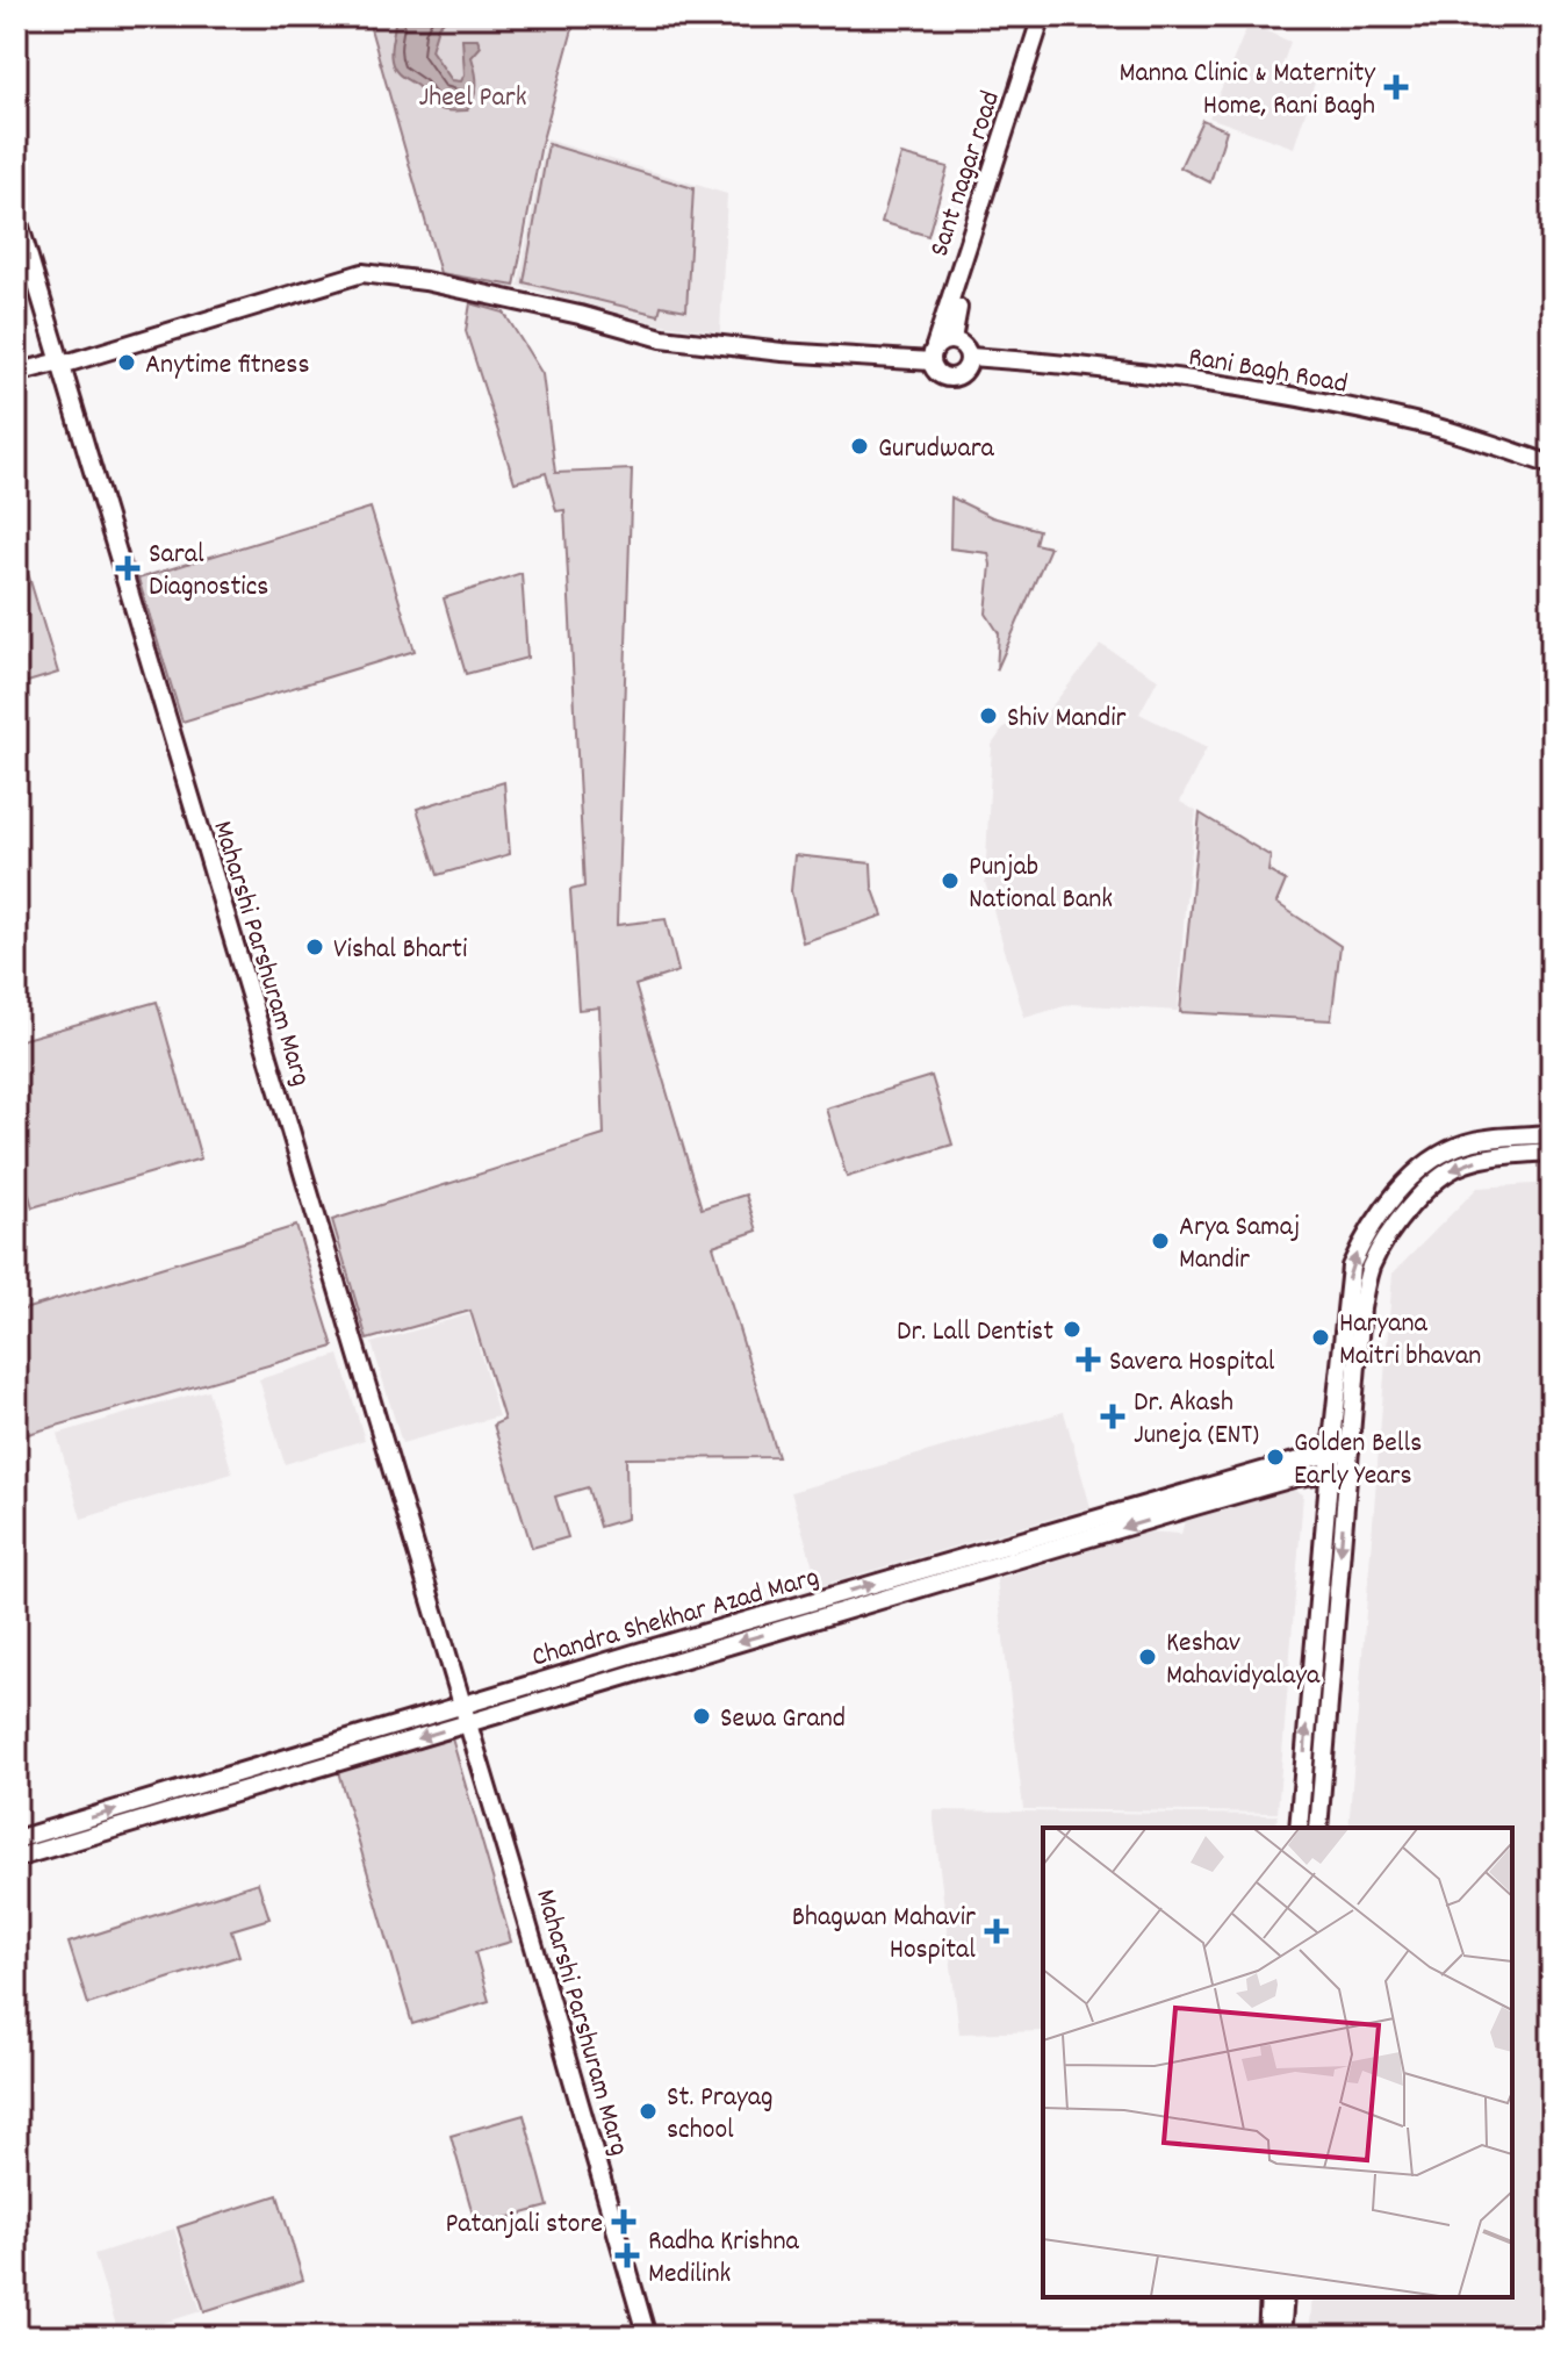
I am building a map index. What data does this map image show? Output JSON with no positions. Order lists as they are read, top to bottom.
{
  "streets": {
    "street": [
      "Sant nagar road",
      "Rani Bagh Road",
      "Maharshi Parshuram Marg",
      "Chandra Shekhar Azad Marg"
    ]
  },
  "crossings": [
    ["Sant nagar road", "Rani Bagh Road"],
    ["Maharshi Parshuram Marg", "Chandra Shekhar Azad Marg"]
  ],
  "parks": ["Jheel Park"],
  "places": {
    "health": [
      "Manna Clinic & Maternity Home, Rani Bagh",
      "Saral Diagnostics",
      "Savera Hospital",
      "Dr. Akash Juneja (ENT)",
      "Bhagwan Mahavir Hospital",
      "Patanjali store",
      "Radha Krishna Medilink"
    ],
    "other": [
      "Anytime fitness",
      "Gurudwara",
      "Shiv Mandir",
      "Punjab National Bank",
      "Vishal Bharti",
      "Arya Samaj Mandir",
      "Dr. Lall Dentist",
      "Haryana Maitri bhavan",
      "Golden Bells Early Years",
      "Keshav Mahavidyalaya",
      "Sewa Grand",
      "St. Prayag school"
    ]
  }
}
